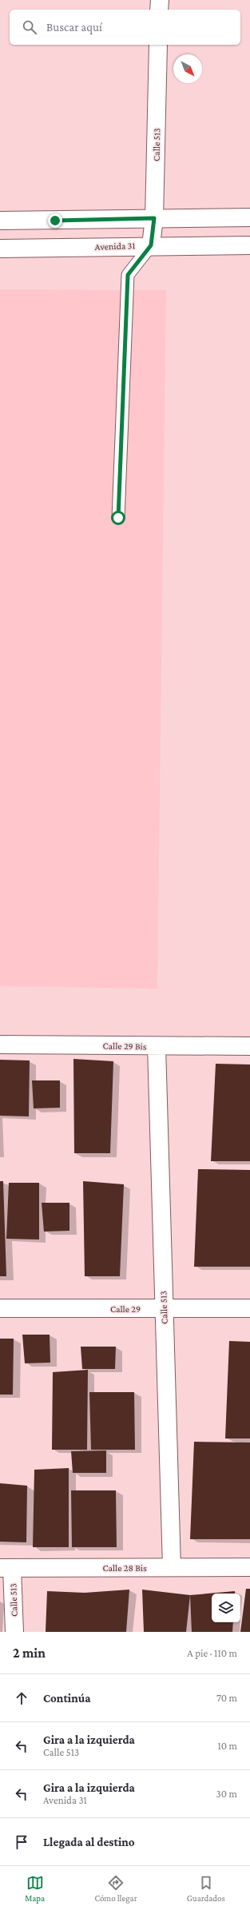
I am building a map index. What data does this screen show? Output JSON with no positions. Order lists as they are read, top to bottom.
{
  "streets": {
    "street": [
      "Calle 513",
      "Avenida 31",
      "Calle 29 Bis",
      "Calle 29",
      "Calle 28 Bis"
    ]
  },
  "crossings": [
    ["Calle 513", "Avenida 31"],
    ["Calle 513", "Calle 29 Bis"],
    ["Calle 513", "Calle 29"],
    ["Calle 513", "Calle 28 Bis"]
  ],
  "north": "bottom right",
  "page": {
    "search": "Buscar aquí",
    "heading": ["2 min", "A pie · 110 m"],
    "list": [
      ["Continúa", "70 m"],
      ["Gira a la izquierda", "Calle 513", "10 m"],
      ["Gira a la izquierda", "Avenida 31", "30 m"],
      "Llegada al destino"
    ],
    "nav": ["Mapa", "Cómo llegar", "Guardados"]
  }
}
